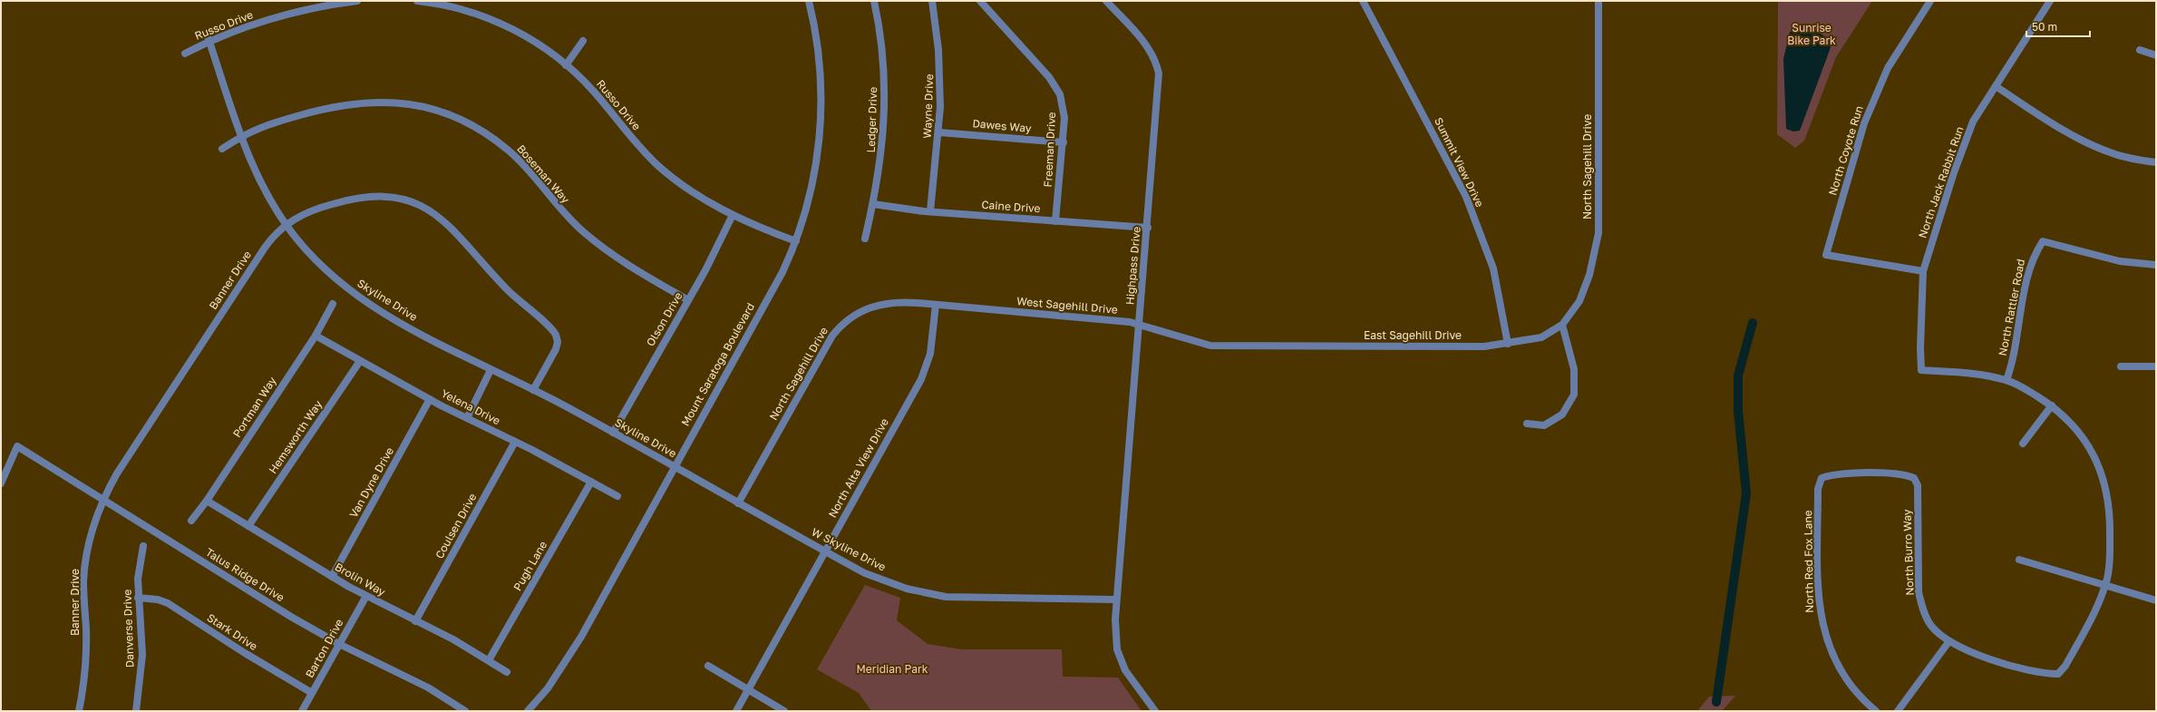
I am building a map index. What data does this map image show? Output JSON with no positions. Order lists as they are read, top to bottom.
{
  "streets": {
    "street": [
      "Russo Drive",
      "Wayne Drive",
      "Ledger Drive",
      "Dawes Way",
      "Freeman Drive",
      "North Coyote Run",
      "Summit View Drive",
      "North Sagehill Drive",
      "Boseman Way",
      "North Jack Rabbit Run",
      "Caine Drive",
      "Highpass Drive",
      "Banner Drive",
      "Skyline Drive",
      "West Sagehill Drive",
      "North Rattler Road",
      "Olson Drive",
      "East Sagehill Drive",
      "Mount Saratoga Boulevard",
      "Portman Way",
      "Yelena Drive",
      "Hemsworth Way",
      "North Alta View Drive",
      "Van Dyne Drive",
      "Coulsen Drive",
      "W Skyline Drive",
      "North Burro Way",
      "North Red Fox Lane",
      "Pugh Lane",
      "Talus Ridge Drive",
      "Brolin Way",
      "Danverse Drive",
      "Stark Drive",
      "Barton Drive"
    ]
  },
  "crossings": [
    ["Russo Drive", "Skyline Drive"],
    ["Russo Drive", "Olson Drive"],
    ["Russo Drive", "Mount Saratoga Boulevard"],
    ["Wayne Drive", "Dawes Way"],
    ["Wayne Drive", "Caine Drive"],
    ["Ledger Drive", "Caine Drive"],
    ["Dawes Way", "Freeman Drive"],
    ["Freeman Drive", "Caine Drive"],
    ["North Coyote Run", "North Jack Rabbit Run"],
    ["Summit View Drive", "East Sagehill Drive"],
    ["North Sagehill Drive", "West Sagehill Drive"],
    ["North Sagehill Drive", "East Sagehill Drive"],
    ["North Sagehill Drive", "North Alta View Drive"],
    ["North Sagehill Drive", "W Skyline Drive"],
    ["Boseman Way", "Skyline Drive"],
    ["Boseman Way", "Olson Drive"],
    ["North Jack Rabbit Run", "North Rattler Road"],
    ["Caine Drive", "Highpass Drive"],
    ["Highpass Drive", "West Sagehill Drive"],
    ["Highpass Drive", "W Skyline Drive"],
    ["Banner Drive", "Skyline Drive"],
    ["Banner Drive", "Talus Ridge Drive"],
    ["Skyline Drive", "Olson Drive"],
    ["Skyline Drive", "Mount Saratoga Boulevard"],
    ["Skyline Drive", "W Skyline Drive"],
    ["West Sagehill Drive", "East Sagehill Drive"],
    ["West Sagehill Drive", "North Alta View Drive"],
    ["Mount Saratoga Boulevard", "W Skyline Drive"],
    ["Portman Way", "Yelena Drive"],
    ["Portman Way", "Brolin Way"],
    ["Yelena Drive", "Hemsworth Way"],
    ["Yelena Drive", "Van Dyne Drive"],
    ["Yelena Drive", "Coulsen Drive"],
    ["Yelena Drive", "Pugh Lane"],
    ["Hemsworth Way", "Brolin Way"],
    ["North Alta View Drive", "W Skyline Drive"],
    ["Van Dyne Drive", "Brolin Way"],
    ["Coulsen Drive", "Brolin Way"],
    ["North Burro Way", "North Red Fox Lane"],
    ["Pugh Lane", "Brolin Way"],
    ["Talus Ridge Drive", "Barton Drive"],
    ["Brolin Way", "Barton Drive"],
    ["Danverse Drive", "Stark Drive"],
    ["Stark Drive", "Barton Drive"]
  ],
  "parks": ["Sunrise Bike Park", "Meridian Park"],
  "scale_bar": "50 m"
}
